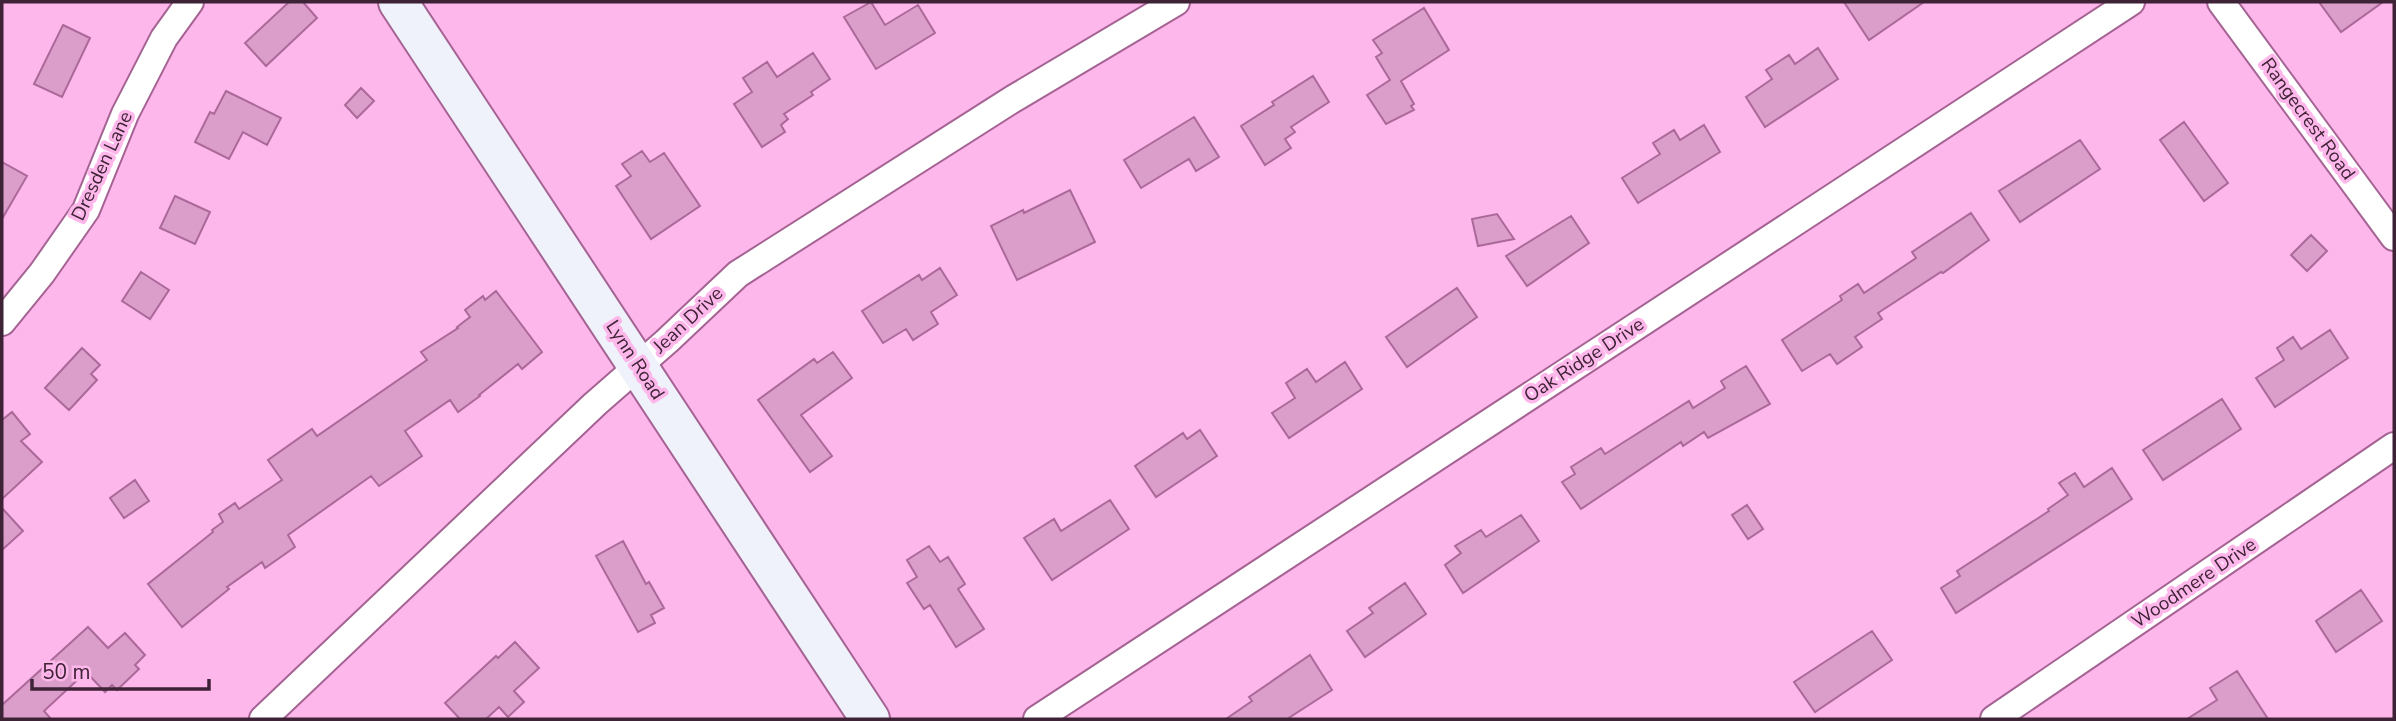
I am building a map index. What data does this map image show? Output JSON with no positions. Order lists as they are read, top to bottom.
{
  "streets": {
    "main road": ["Lynn Road"],
    "street": [
      "Rangecrest Road",
      "Dresden Lane",
      "Jean Drive",
      "Oak Ridge Drive",
      "Woodmere Drive"
    ]
  },
  "crossings": [
    ["Jean Drive", "Lynn Road"]
  ],
  "scale_bar": "50 m"
}
